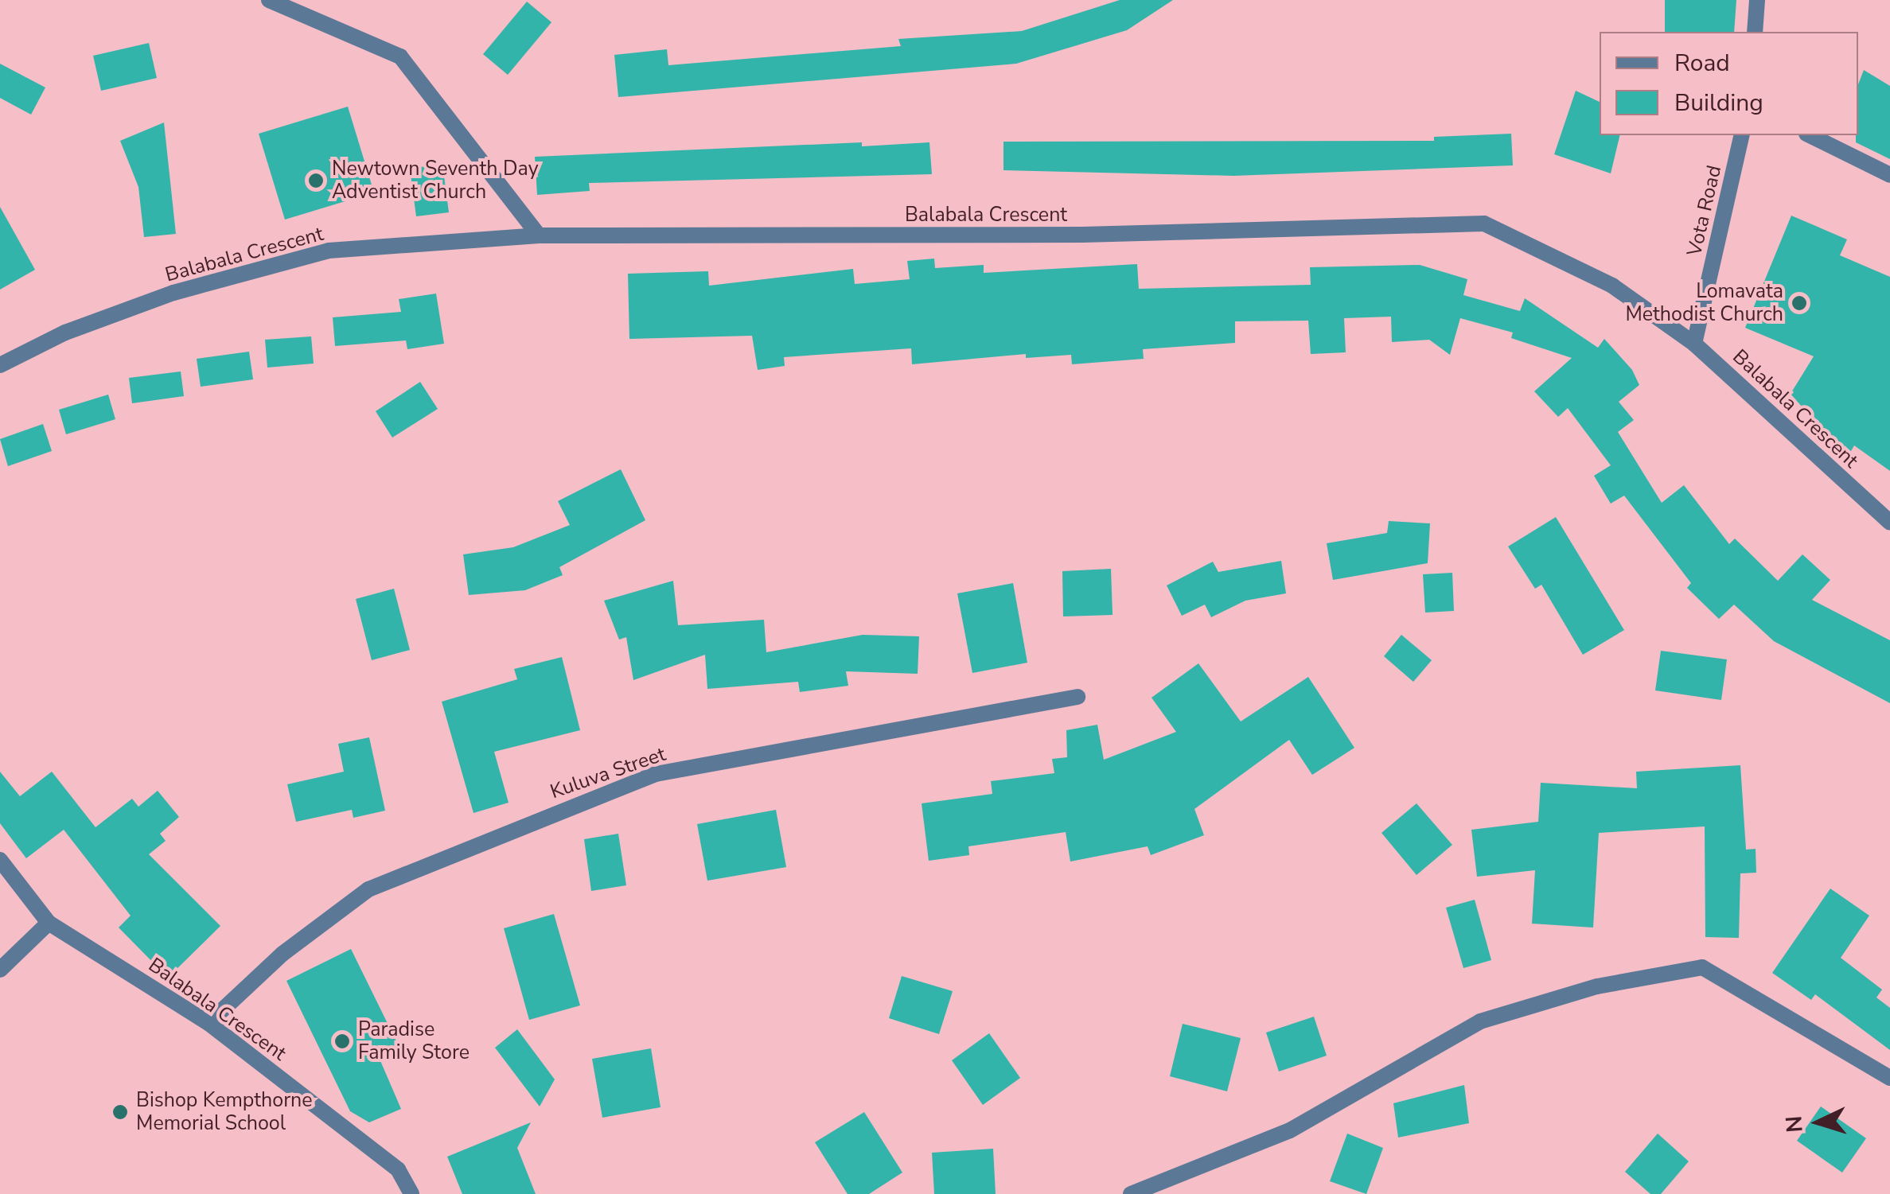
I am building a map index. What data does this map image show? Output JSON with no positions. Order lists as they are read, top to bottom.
{
  "streets": {
    "street": ["Vota Road", "Balabala Crescent", "Kuluva Street"]
  },
  "crossings": [
    ["Vota Road", "Balabala Crescent"],
    ["Balabala Crescent", "Kuluva Street"]
  ],
  "places": [
    "Newtown Seventh Day Adventist Church",
    "Lomavata Methodist Church",
    "Paradise Family Store",
    "Bishop Kempthorne Memorial School"
  ],
  "legend": ["Road", "Building"],
  "north": "left"
}
